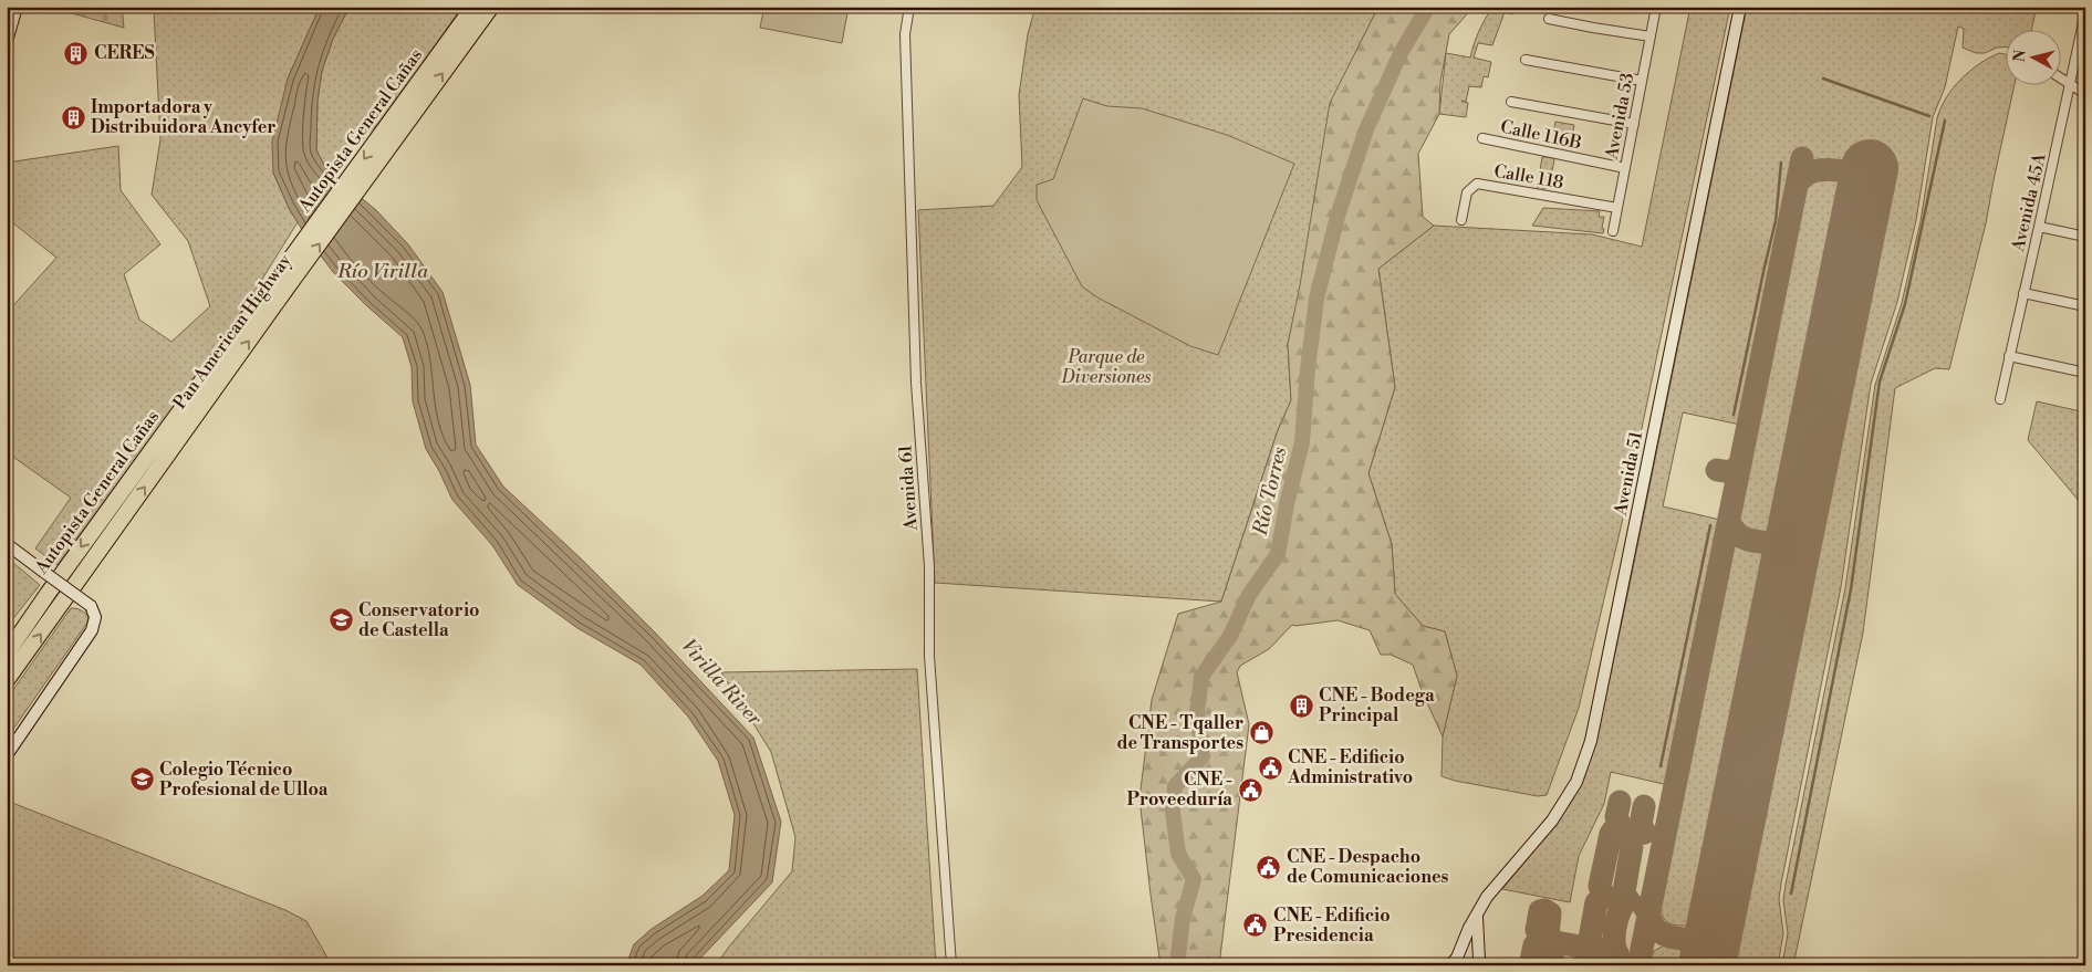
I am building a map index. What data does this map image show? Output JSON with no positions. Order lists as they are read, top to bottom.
{
  "streets": {
    "highway": ["Autopista General Cañas", "Pan American Highway"],
    "main road": ["Avenida 51"],
    "street": [
      "Avenida 53",
      "Calle 116B",
      "Calle 118",
      "Avenida 45A",
      "Avenida 61"
    ]
  },
  "crossings": [
    ["Avenida 53", "Calle 116B"],
    ["Avenida 53", "Calle 118"],
    ["Autopista General Cañas", "Pan American Highway"]
  ],
  "one_way": ["Autopista General Cañas", "Pan American Highway"],
  "water": ["Río Virilla", "Río Torres", "Virilla River"],
  "parks": ["Parque de Diversiones"],
  "places": {
    "building": ["CERES", "Importadora y Distribuidora Ancyfer", "CNE - Bodega Principal"],
    "school or university": ["Conservatorio de Castella", "Colegio Técnico Profesional de Ulloa"],
    "shop": ["CNE - Tqaller de Transportes"],
    "public building": [
      "CNE - Edificio Administrativo",
      "CNE - Proveeduría",
      "CNE - Despacho de Comunicaciones",
      "CNE - Edificio Presidencia"
    ]
  },
  "north": "left"
}
